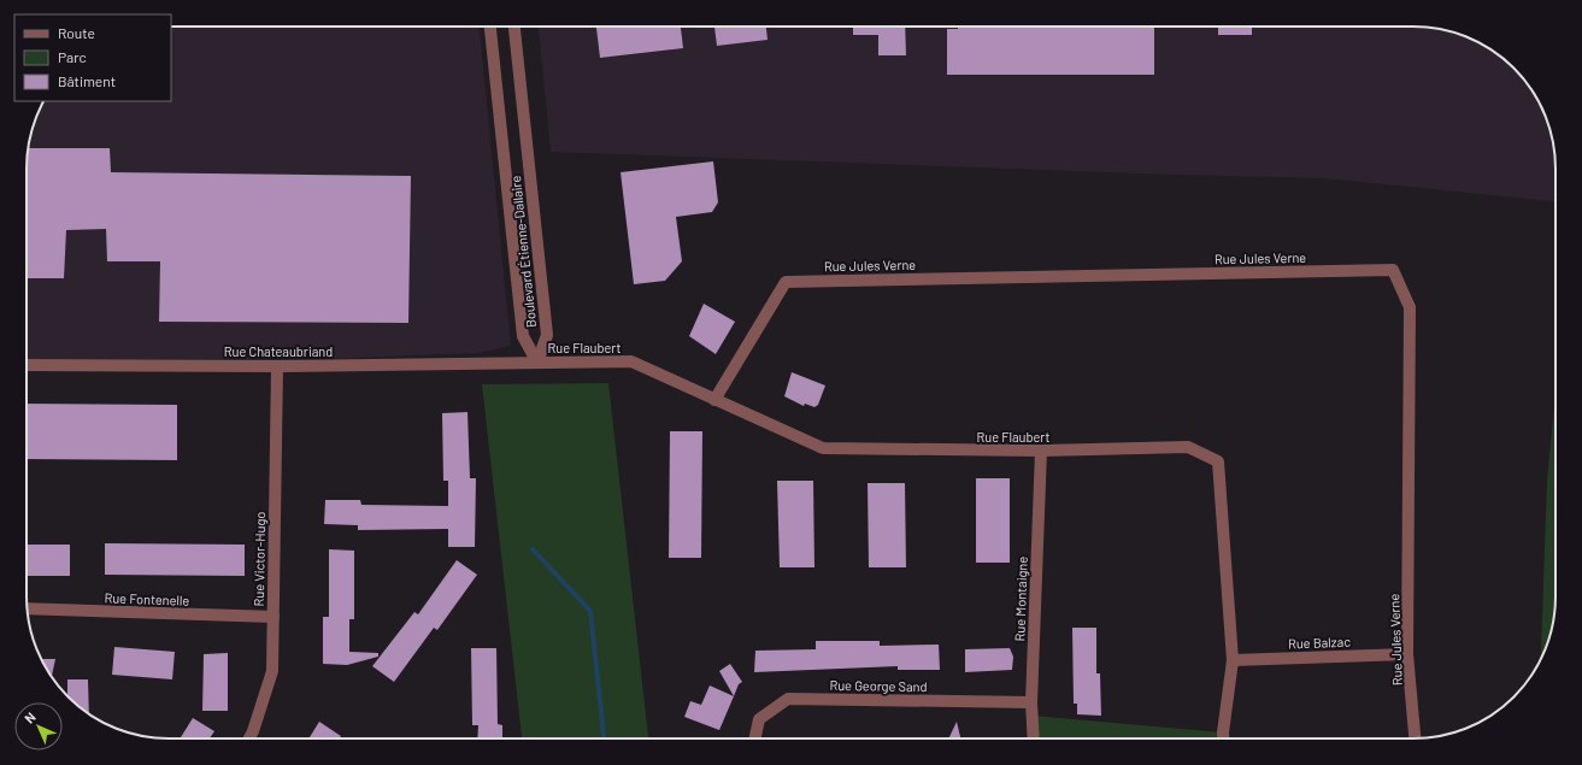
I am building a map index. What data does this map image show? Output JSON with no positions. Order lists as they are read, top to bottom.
{
  "streets": {
    "street": [
      "Boulevard Étienne-Dallaire",
      "Rue Jules Verne",
      "Rue Flaubert",
      "Rue Chateaubriand",
      "Rue Victor-Hugo",
      "Rue Fontenelle",
      "Rue Montaigne",
      "Rue Balzac",
      "Rue George Sand"
    ]
  },
  "crossings": [
    ["Boulevard Étienne-Dallaire", "Rue Flaubert"],
    ["Boulevard Étienne-Dallaire", "Rue Chateaubriand"],
    ["Rue Jules Verne", "Rue Flaubert"],
    ["Rue Jules Verne", "Rue Balzac"],
    ["Rue Flaubert", "Rue Chateaubriand"],
    ["Rue Flaubert", "Rue Montaigne"],
    ["Rue Flaubert", "Rue Balzac"],
    ["Rue Chateaubriand", "Rue Victor-Hugo"],
    ["Rue Victor-Hugo", "Rue Fontenelle"],
    ["Rue Montaigne", "Rue George Sand"]
  ],
  "legend": ["Route", "Parc", "Bâtiment"],
  "north": "top left"
}
